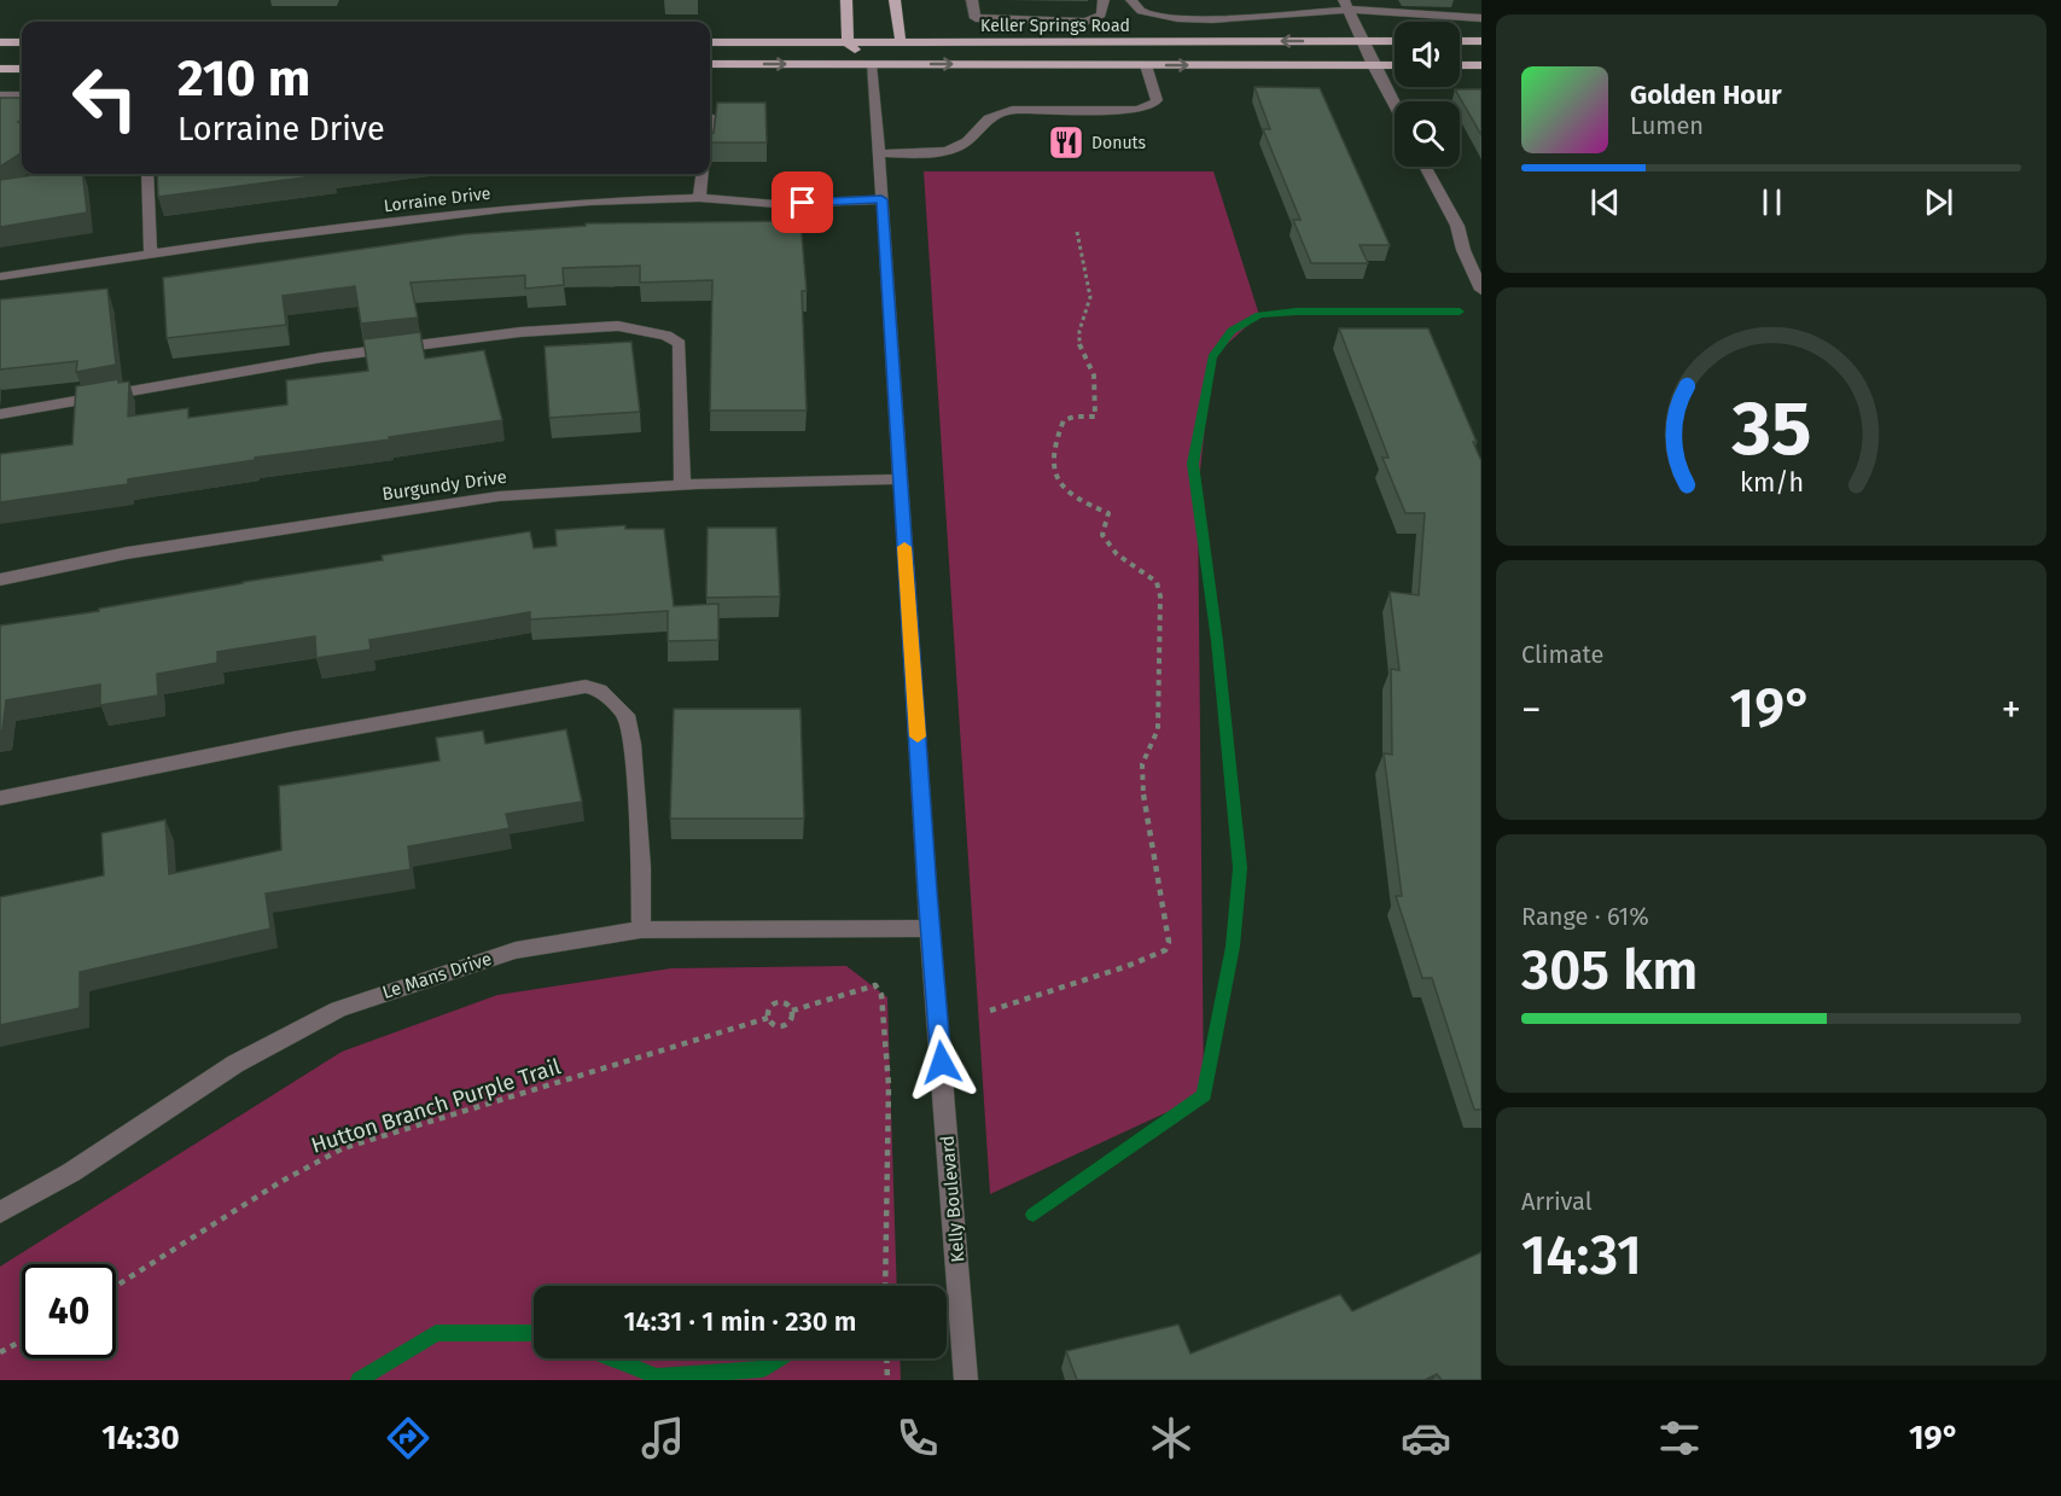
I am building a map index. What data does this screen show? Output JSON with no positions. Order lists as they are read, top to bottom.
{
  "streets": {
    "main road": ["Keller Springs Road"],
    "street": [
      "Lorraine Drive",
      "Burgundy Drive",
      "Le Mans Drive",
      "Kelly Boulevard"
    ],
    "path": ["Hutton Branch Purple Trail"]
  },
  "crossings": [
    ["Lorraine Drive", "Kelly Boulevard"],
    ["Burgundy Drive", "Kelly Boulevard"],
    ["Le Mans Drive", "Kelly Boulevard"]
  ],
  "places": {
    "restaurant": ["Donuts"]
  },
  "page": {
    "turn": ["210 m", "Lorraine Drive"],
    "song": ["Golden Hour", "Lumen"],
    "tile": [
      "Climate",
      ["Range · 61%", "305 km"],
      ["Arrival", "14:31"]
    ],
    "heat": ["−", "19°", "+"],
    "limit": "40",
    "trip": "14:31 · 1 min · 230 m",
    "tabs": ["14:30", "19°"],
    "gauge": ["35", "km/h"]
  }
}
